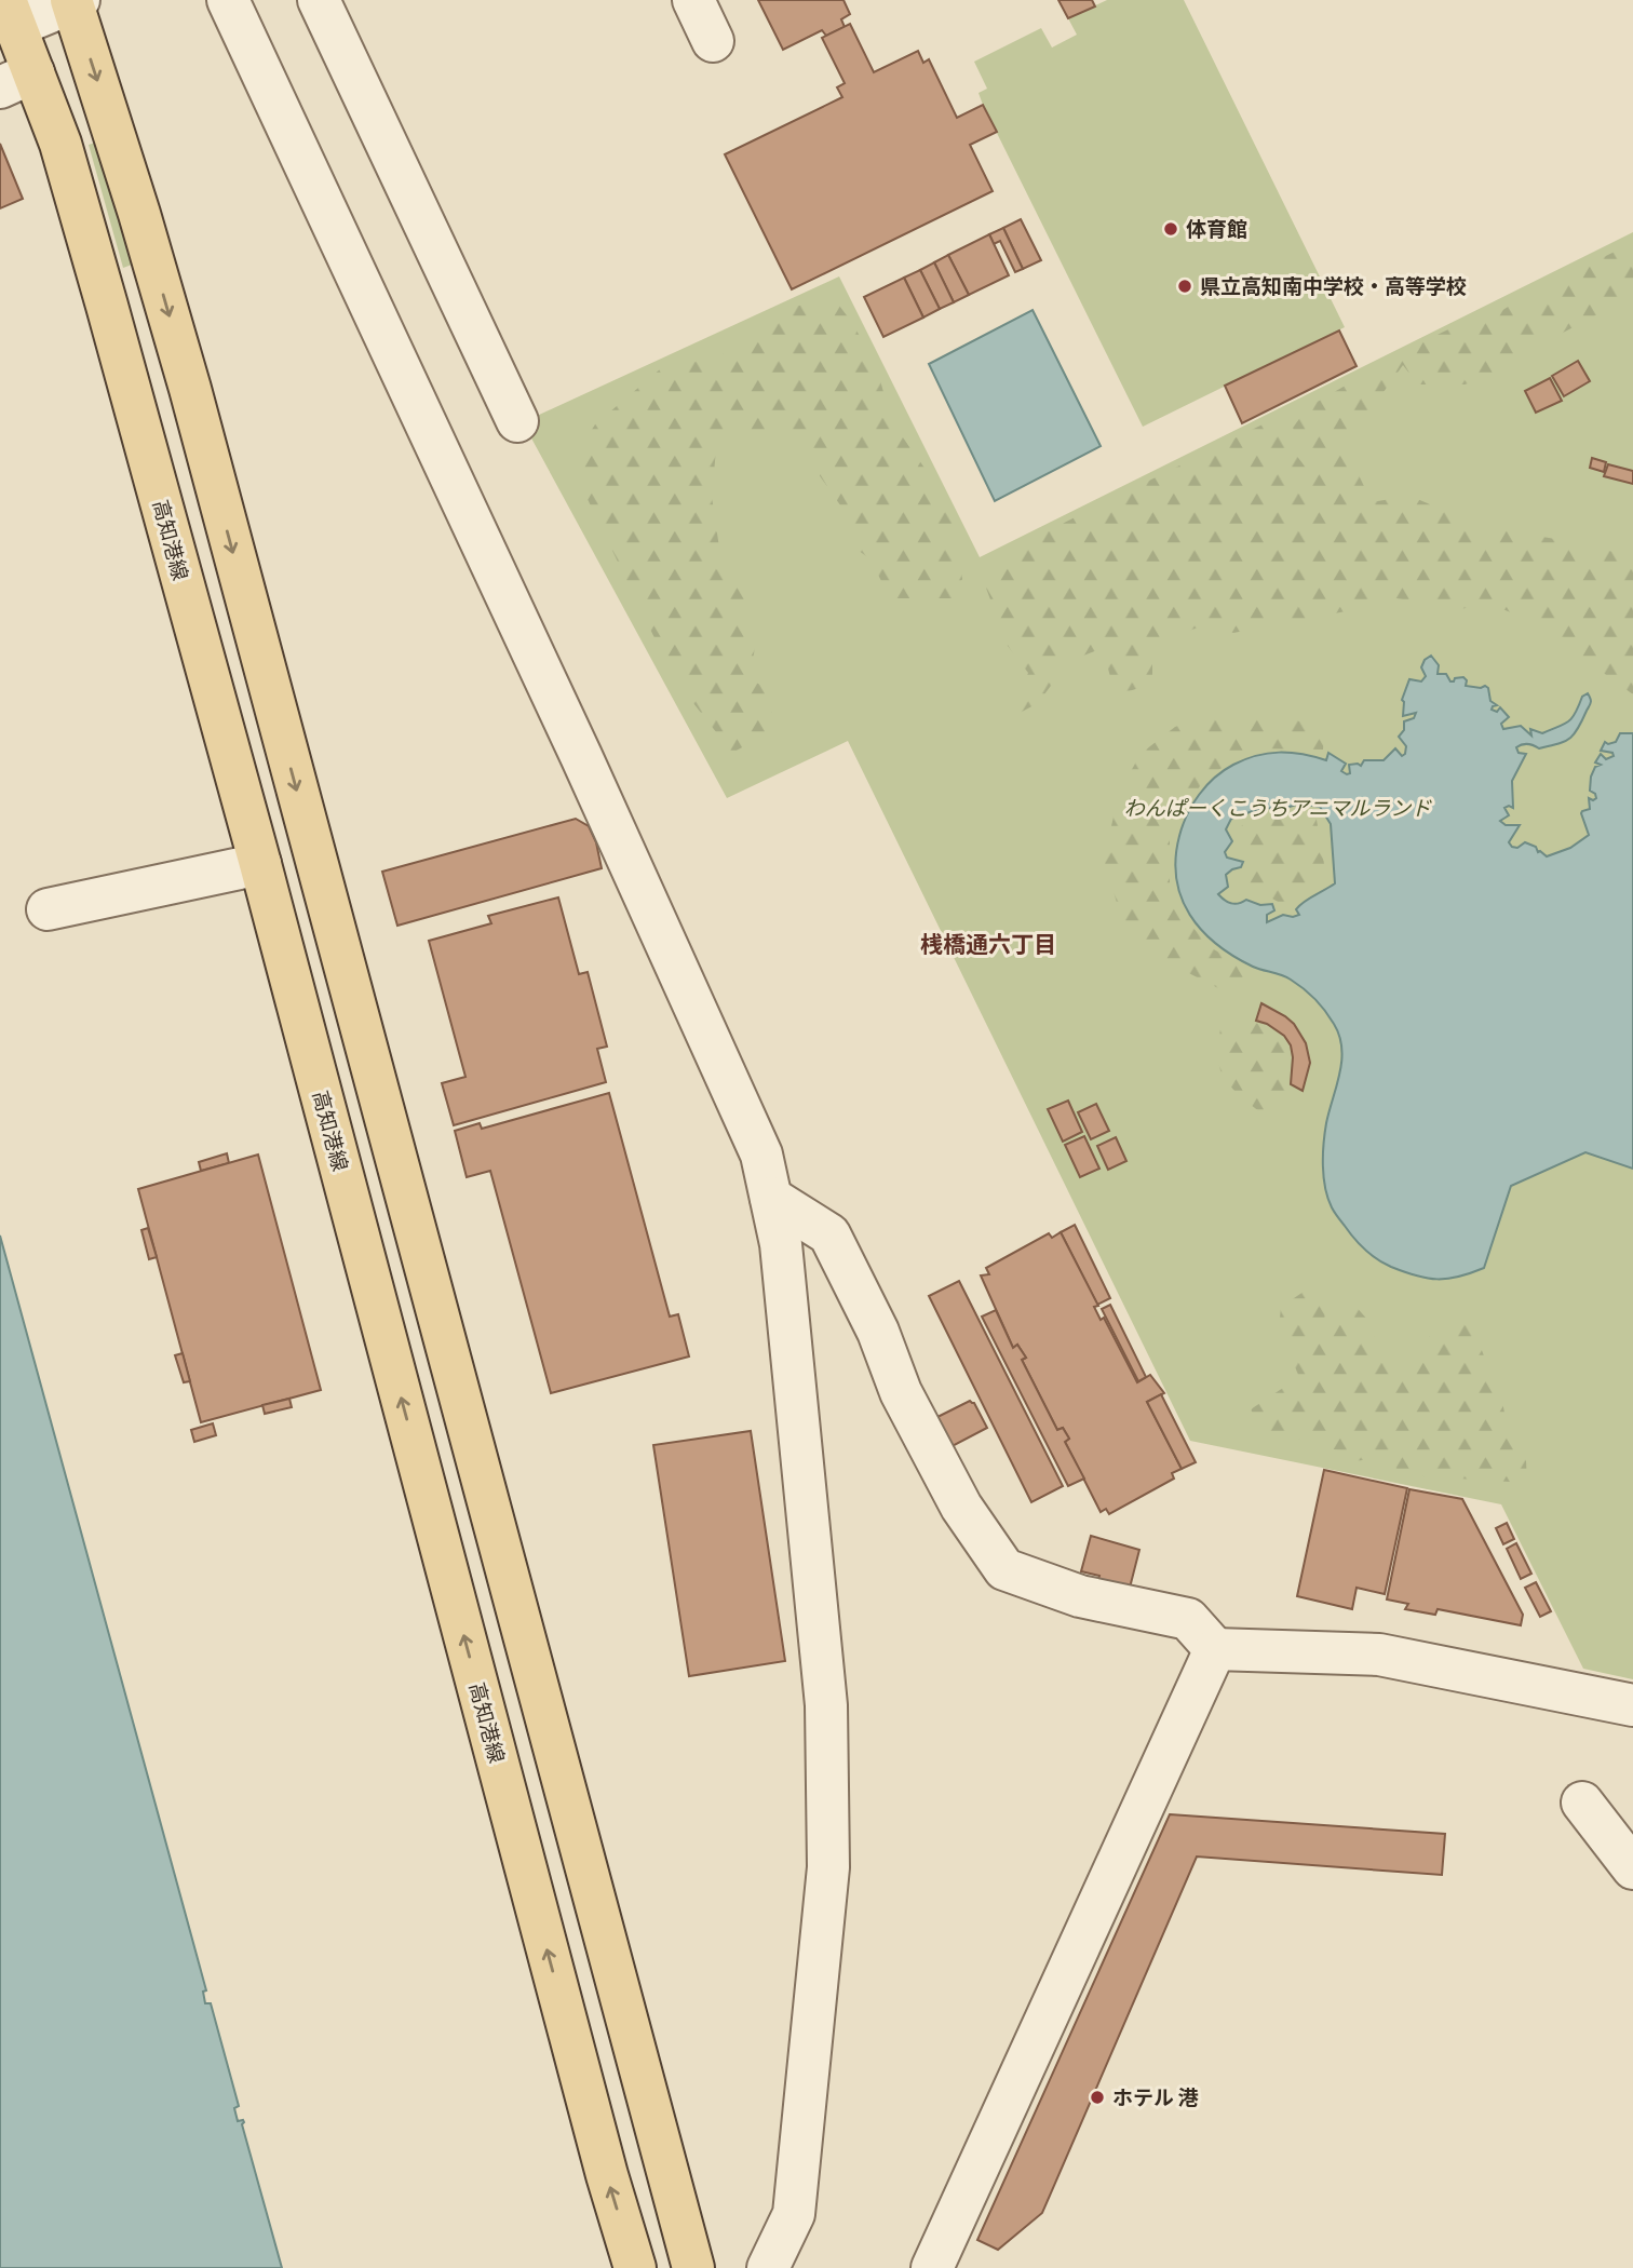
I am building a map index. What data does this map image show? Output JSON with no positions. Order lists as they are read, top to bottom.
{
  "streets": {
    "main road": ["高知港線"]
  },
  "districts": ["桟橋通六丁目"],
  "parks": ["わんぱーくこうちアニマルランド"],
  "places": ["体育館", "県立高知南中学校・高等学校", "ホテル 港"]
}
